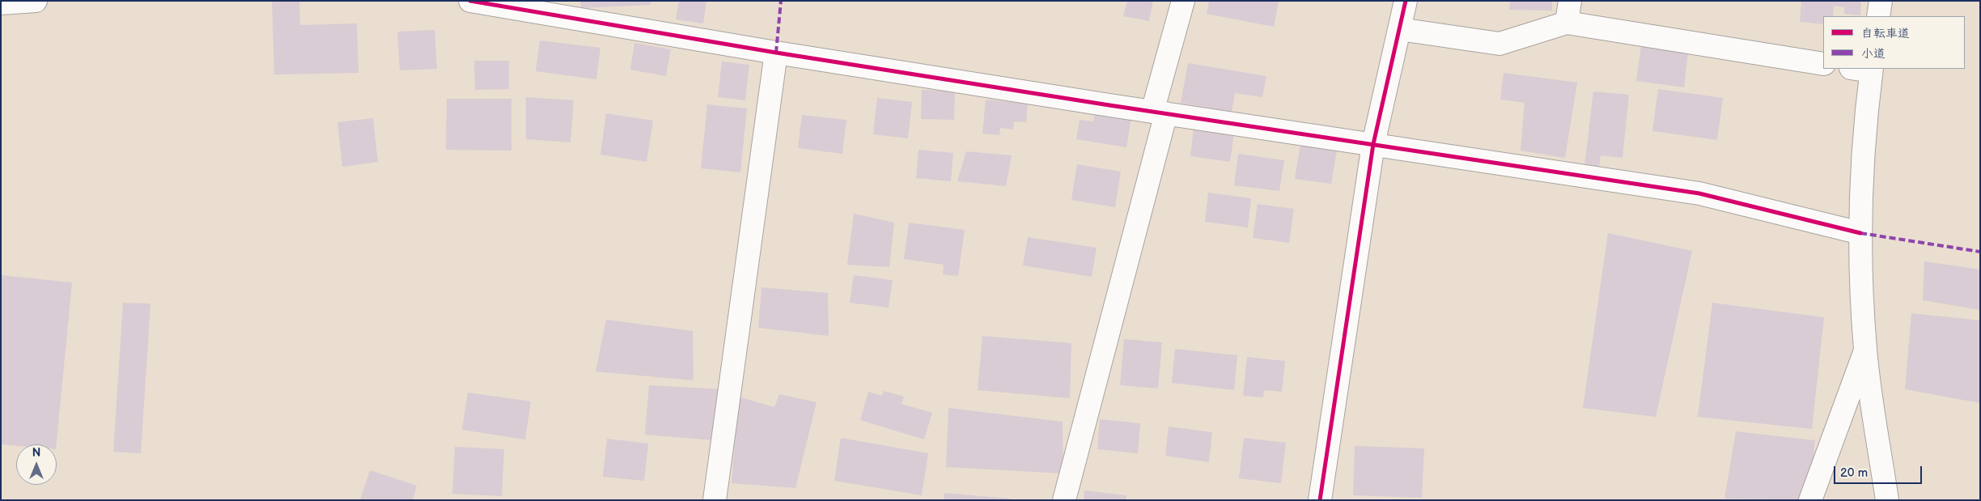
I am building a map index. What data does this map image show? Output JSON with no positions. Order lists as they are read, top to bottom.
{
  "legend": ["自転車道", "小道"],
  "scale_bar": "20 m",
  "north": "top"
}
